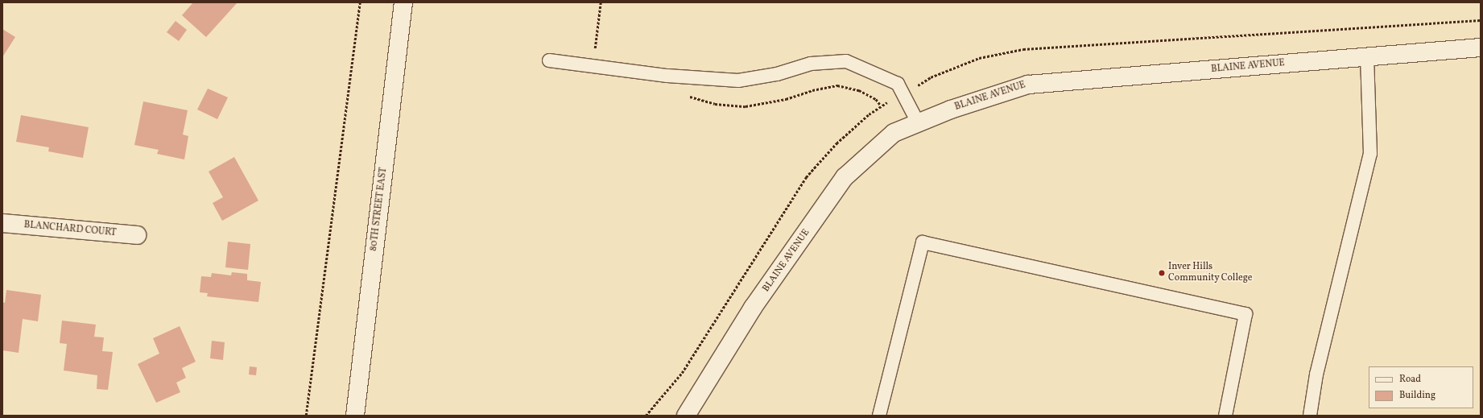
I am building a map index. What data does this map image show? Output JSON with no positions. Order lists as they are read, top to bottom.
{
  "streets": {
    "street": ["BLAINE AVENUE", "80TH STREET EAST", "BLANCHARD COURT"]
  },
  "places": ["Inver Hills Community College"],
  "legend": ["Road", "Building"]
}
